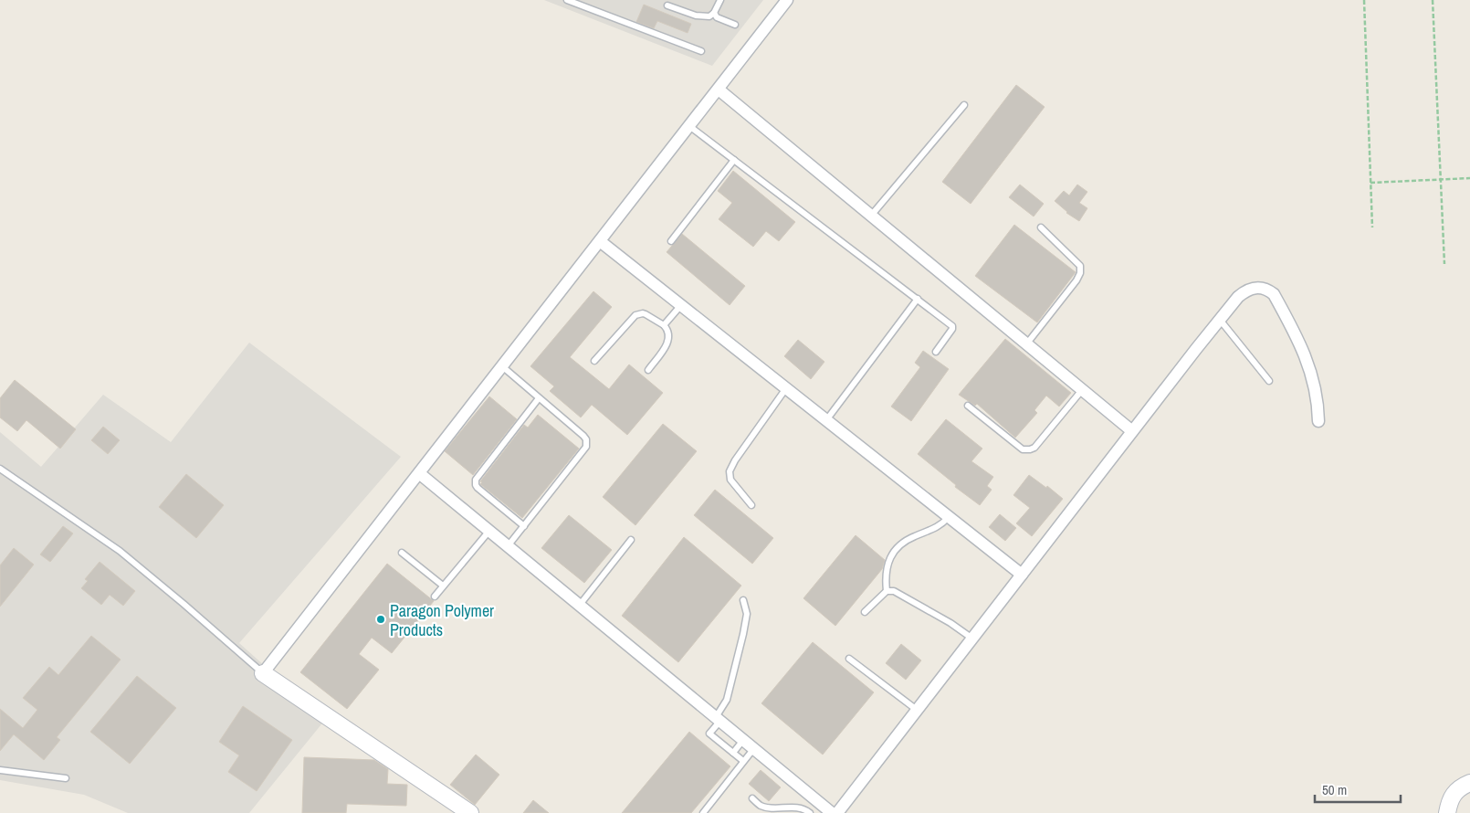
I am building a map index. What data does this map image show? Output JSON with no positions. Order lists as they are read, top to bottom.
{
  "places": ["Paragon Polymer Products"],
  "scale_bar": "50 m"
}
